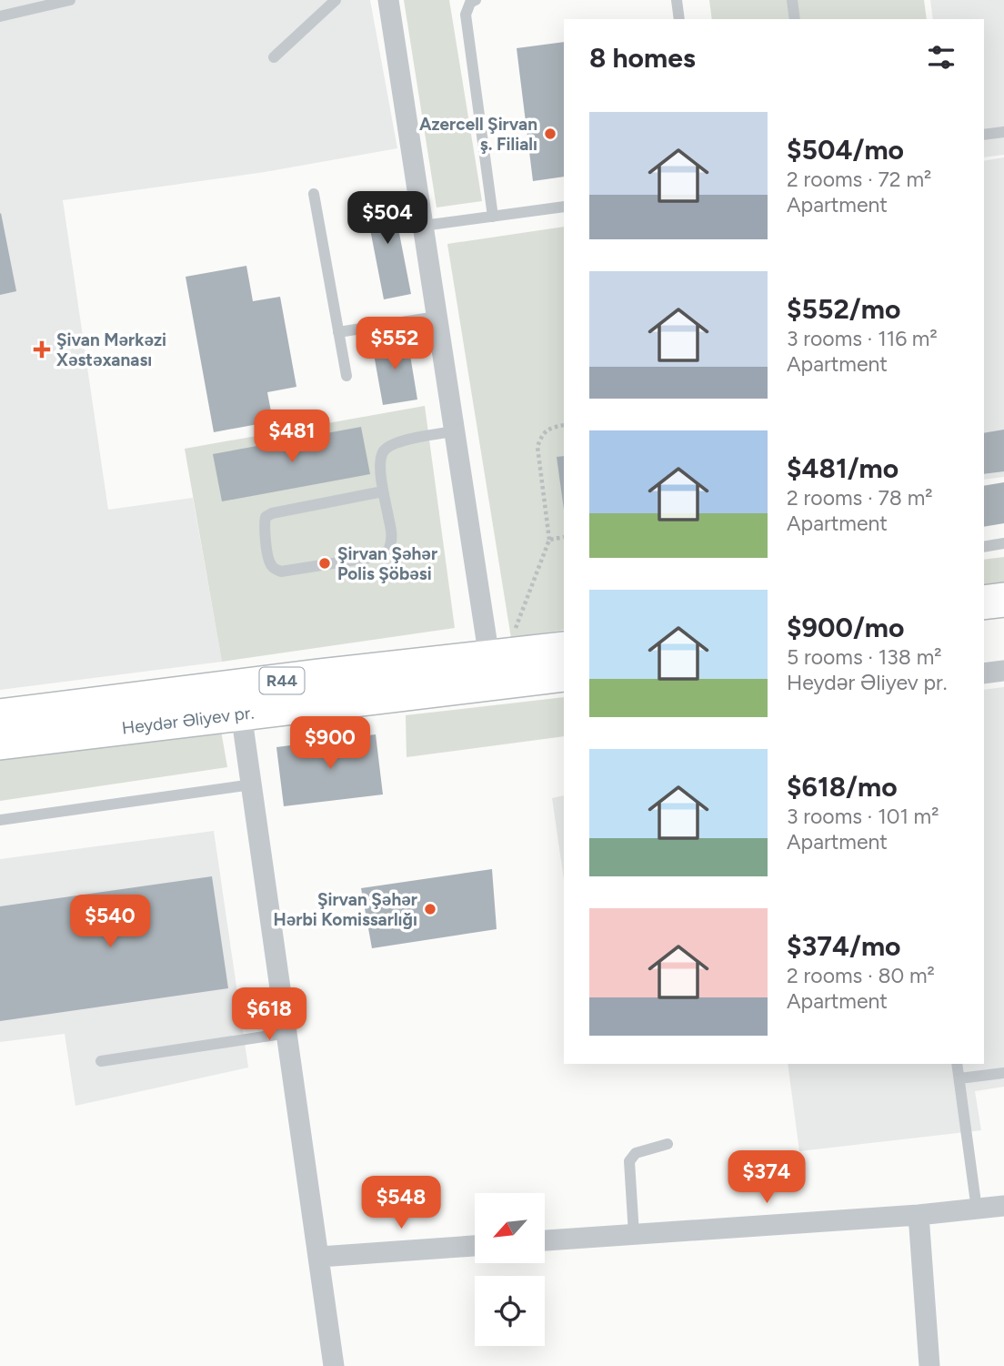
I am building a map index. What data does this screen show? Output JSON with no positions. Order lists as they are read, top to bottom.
{
  "streets": {
    "main road": ["R44", "Heydər Əliyev pr."]
  },
  "places": {
    "other": ["Azercell Şirvan ş. Filialı", "Şirvan Şəhər Polis Şöbəsi", "Şirvan Şəhər Hərbi Komissarlığı"],
    "health": ["Şivan Mərkəzi Xəstəxanası"]
  },
  "north": "bottom left",
  "page": {
    "heading": "8 homes",
    "list": [
      {
        "name": "$504/mo",
        "note": "2 rooms · 72 m² · Apartment"
      },
      {
        "name": "$552/mo",
        "note": "3 rooms · 116 m² · Apartment"
      },
      {
        "name": "$481/mo",
        "note": "2 rooms · 78 m² · Apartment"
      },
      {
        "name": "$900/mo",
        "note": "5 rooms · 138 m² · Heydər Əliyev pr."
      },
      {
        "name": "$618/mo",
        "note": "3 rooms · 101 m² · Apartment"
      },
      {
        "name": "$374/mo",
        "note": "2 rooms · 80 m² · Apartment"
      }
    ],
    "price": [
      "$504",
      "$552",
      "$481",
      "$900",
      "$540",
      "$618",
      "$374",
      "$548"
    ]
  }
}
